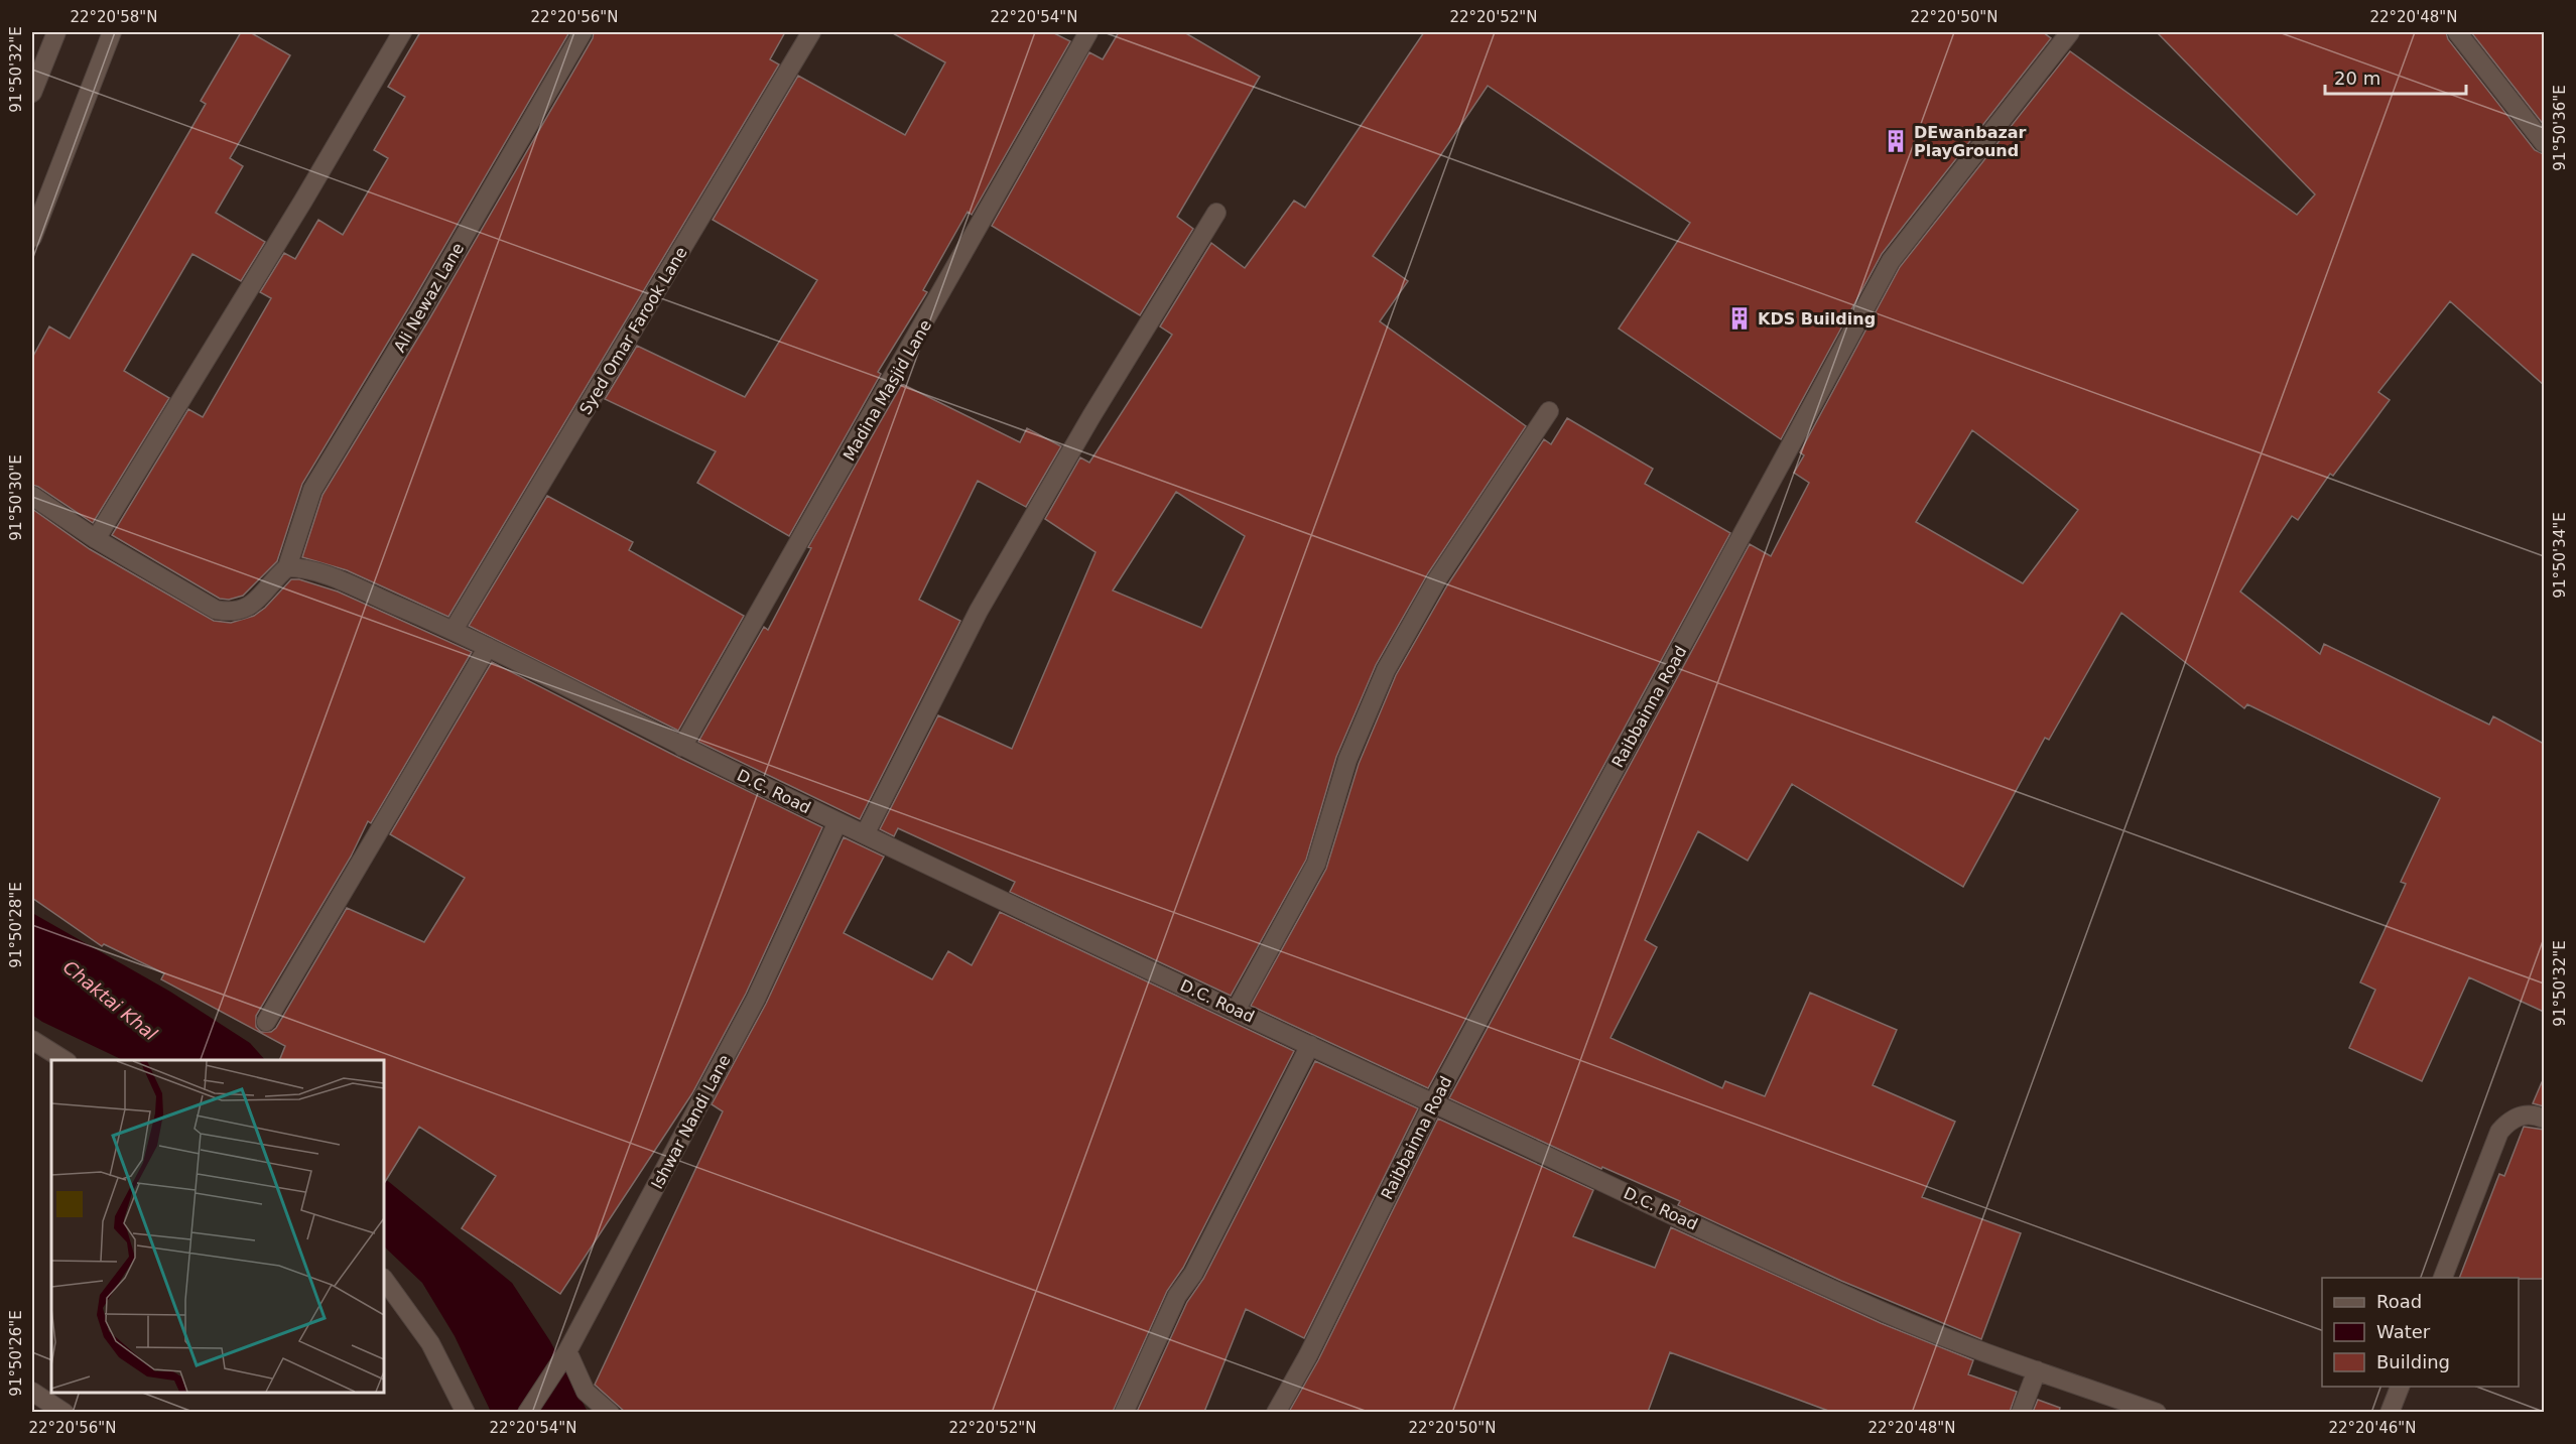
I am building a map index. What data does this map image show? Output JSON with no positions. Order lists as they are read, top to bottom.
{
  "streets": {
    "street": [
      "Ali Newaz Lane",
      "Syed Omar Farook Lane",
      "Madina Masjid Lane",
      "Raibbainna Road",
      "D.C. Road",
      "Ishwar Nandi Lane"
    ]
  },
  "crossings": [
    ["Ali Newaz Lane", "D.C. Road"],
    ["Syed Omar Farook Lane", "D.C. Road"],
    ["Madina Masjid Lane", "D.C. Road"],
    ["Raibbainna Road", "D.C. Road"],
    ["D.C. Road", "Ishwar Nandi Lane"]
  ],
  "water": ["Chaktai Khal"],
  "places": {
    "building": ["DEwanbazar PlayGround", "KDS Building"]
  },
  "legend": ["Road", "Water", "Building"],
  "scale_bar": "20 m",
  "coordinates": [
    "22°20'58\"N",
    "22°20'56\"N",
    "22°20'54\"N",
    "22°20'52\"N",
    "22°20'50\"N",
    "22°20'48\"N",
    "91°50'32\"E",
    "91°50'36\"E",
    "91°50'30\"E",
    "91°50'34\"E",
    "91°50'28\"E",
    "91°50'26\"E",
    "22°20'46\"N"
  ]
}
